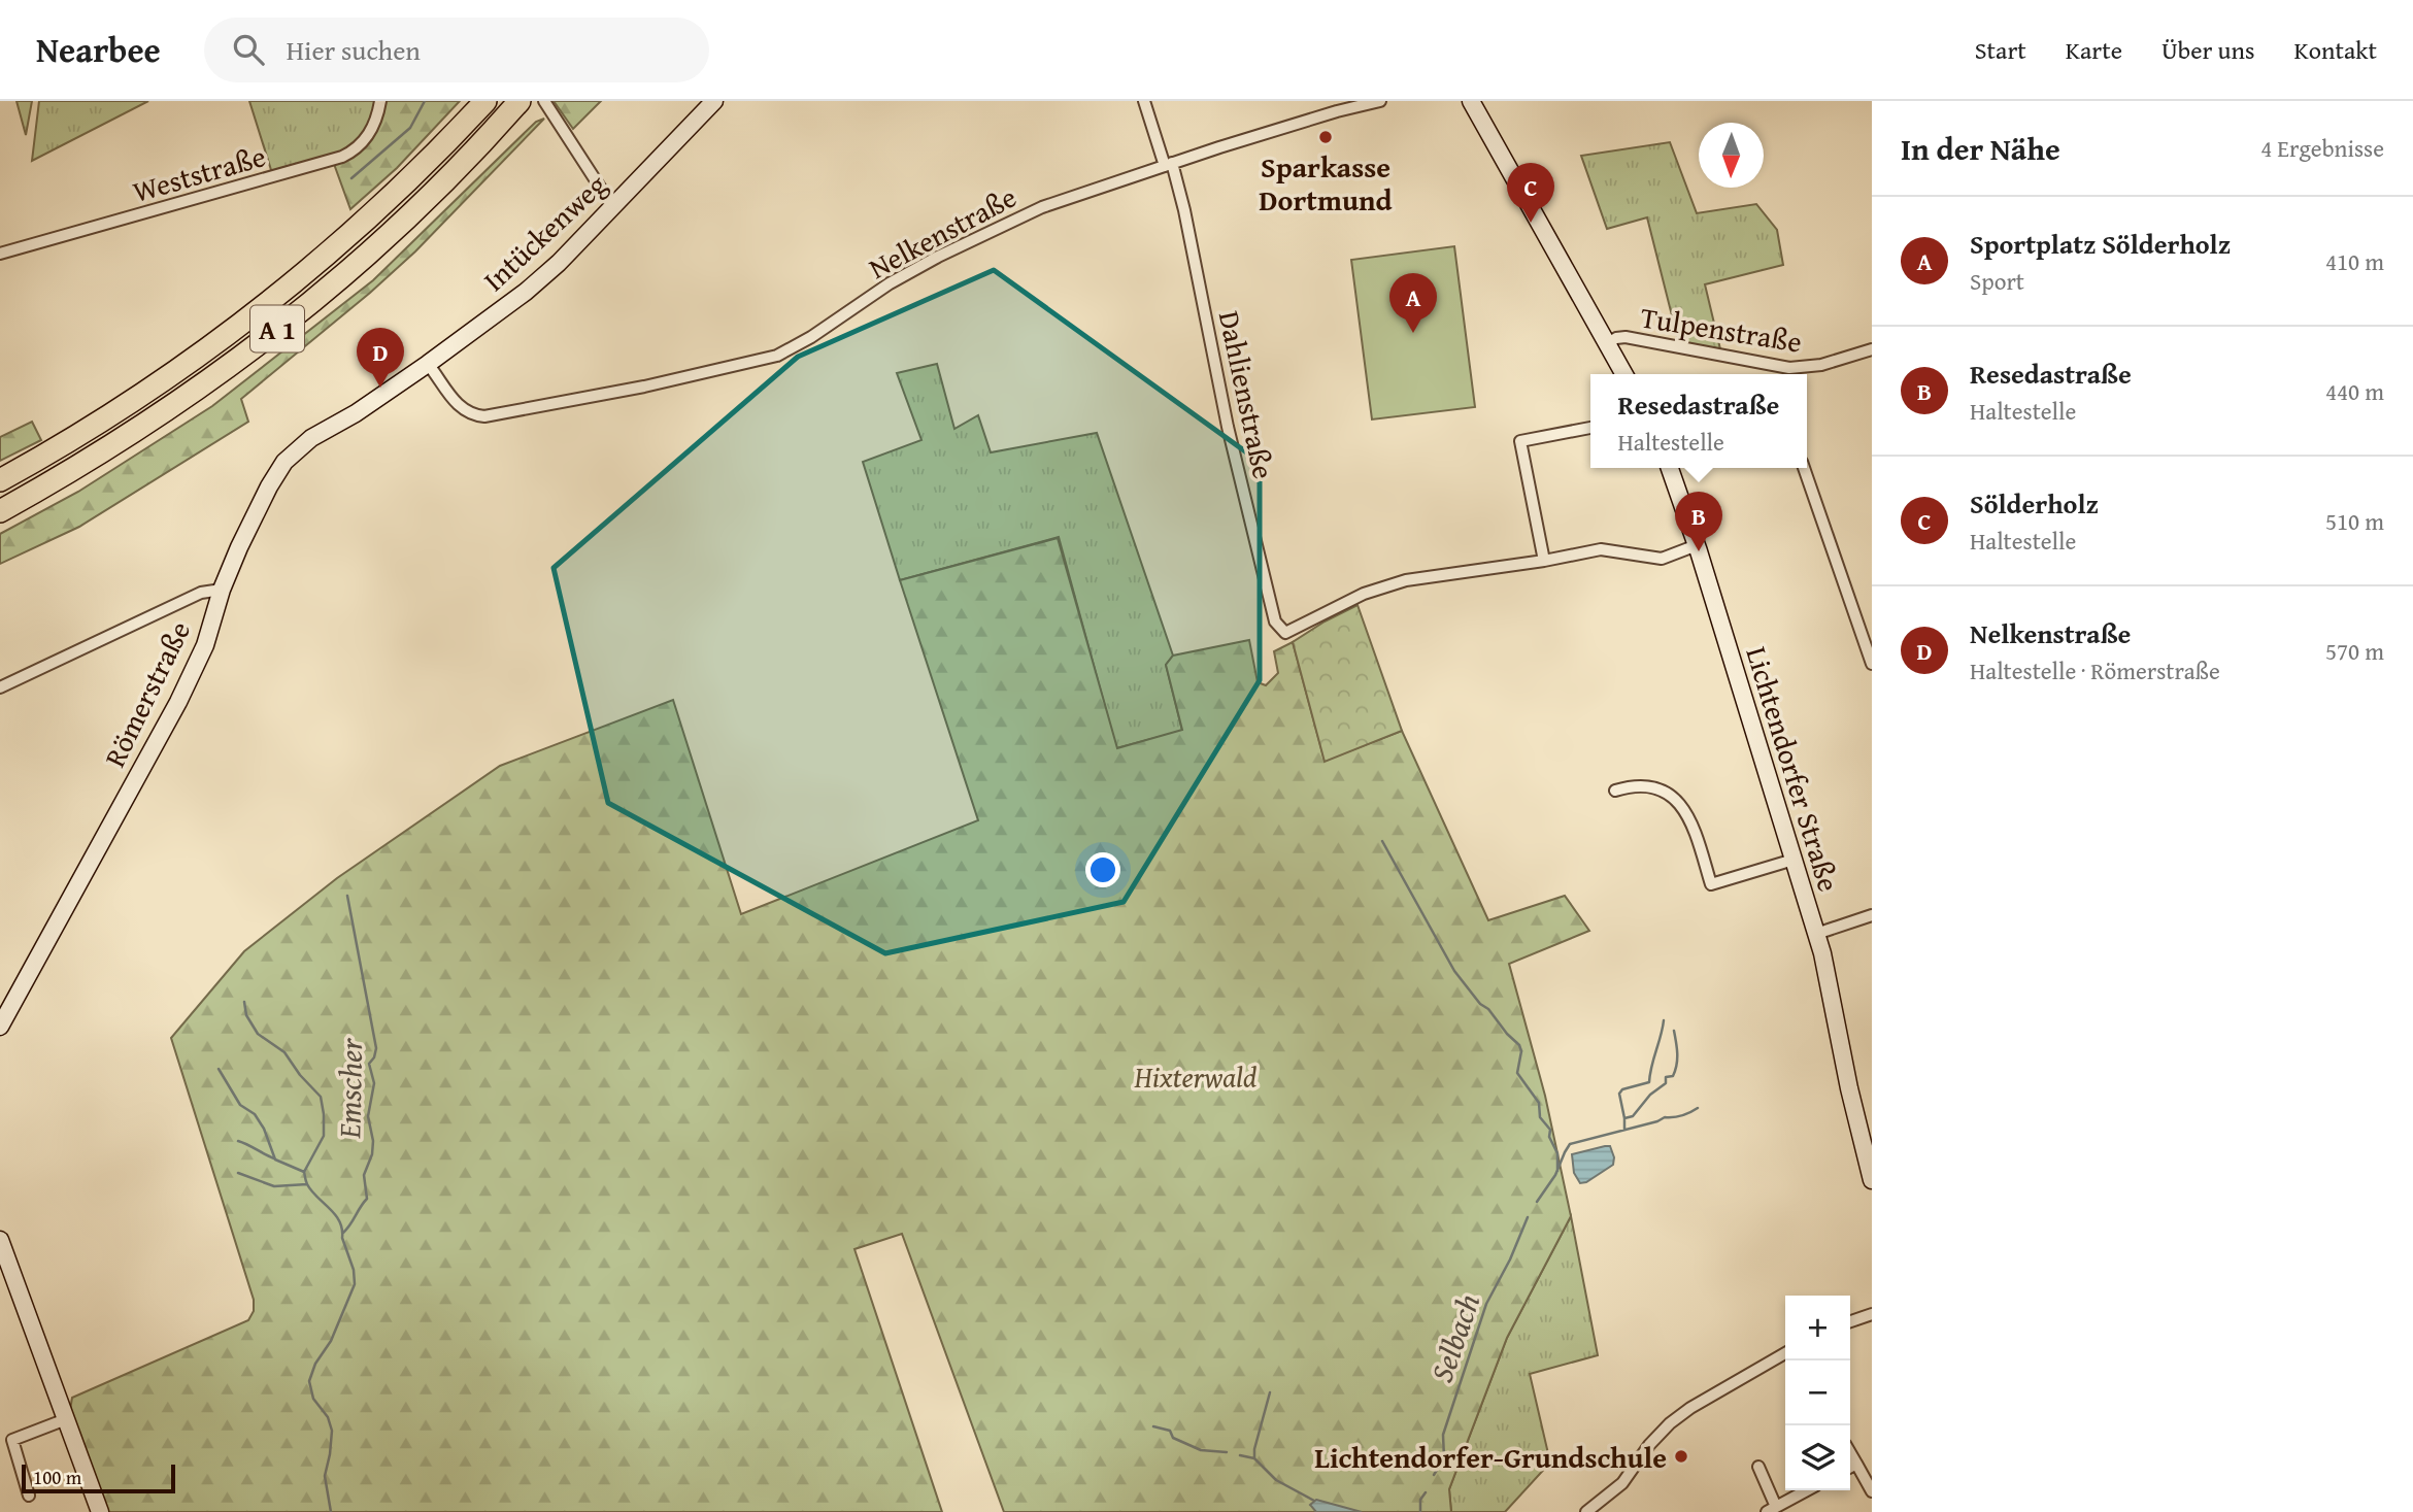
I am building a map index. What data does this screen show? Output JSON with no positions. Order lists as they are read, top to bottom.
{
  "streets": {
    "highway": ["A 1"],
    "street": [
      "Weststraße",
      "Intückenweg",
      "Nelkenstraße",
      "Tulpenstraße",
      "Dahlienstraße",
      "Römerstraße",
      "Lichtendorfer Straße"
    ]
  },
  "crossings": [
    ["Intückenweg", "Nelkenstraße"],
    ["Intückenweg", "Römerstraße"],
    ["Nelkenstraße", "Dahlienstraße"]
  ],
  "water": ["Emscher", "Selbach"],
  "parks": ["Hixterwald"],
  "places": ["Sparkasse Dortmund", "Lichtendorfer-Grundschule"],
  "scale_bar": "100 m",
  "north": "bottom",
  "page": {
    "header": "Nearbee",
    "search": "Hier suchen",
    "nav": [
      "Start",
      "Karte",
      "Über uns",
      "Kontakt"
    ],
    "heading": ["In der Nähe", "4 Ergebnisse"],
    "pins": [
      "C",
      "A",
      "D",
      "B"
    ],
    "list": [
      {
        "mark": "A",
        "name": "Sportplatz Sölderholz",
        "note": "Sport",
        "value": "410 m"
      },
      {
        "mark": "B",
        "name": "Resedastraße",
        "note": "Haltestelle",
        "value": "440 m"
      },
      {
        "mark": "C",
        "name": "Sölderholz",
        "note": "Haltestelle",
        "value": "510 m"
      },
      {
        "mark": "D",
        "name": "Nelkenstraße",
        "note": "Haltestelle · Römerstraße",
        "value": "570 m"
      }
    ],
    "popup": ["Resedastraße", "Haltestelle"],
    "map_buttons": ["+", "−"],
    "scale": "100 m"
  }
}
